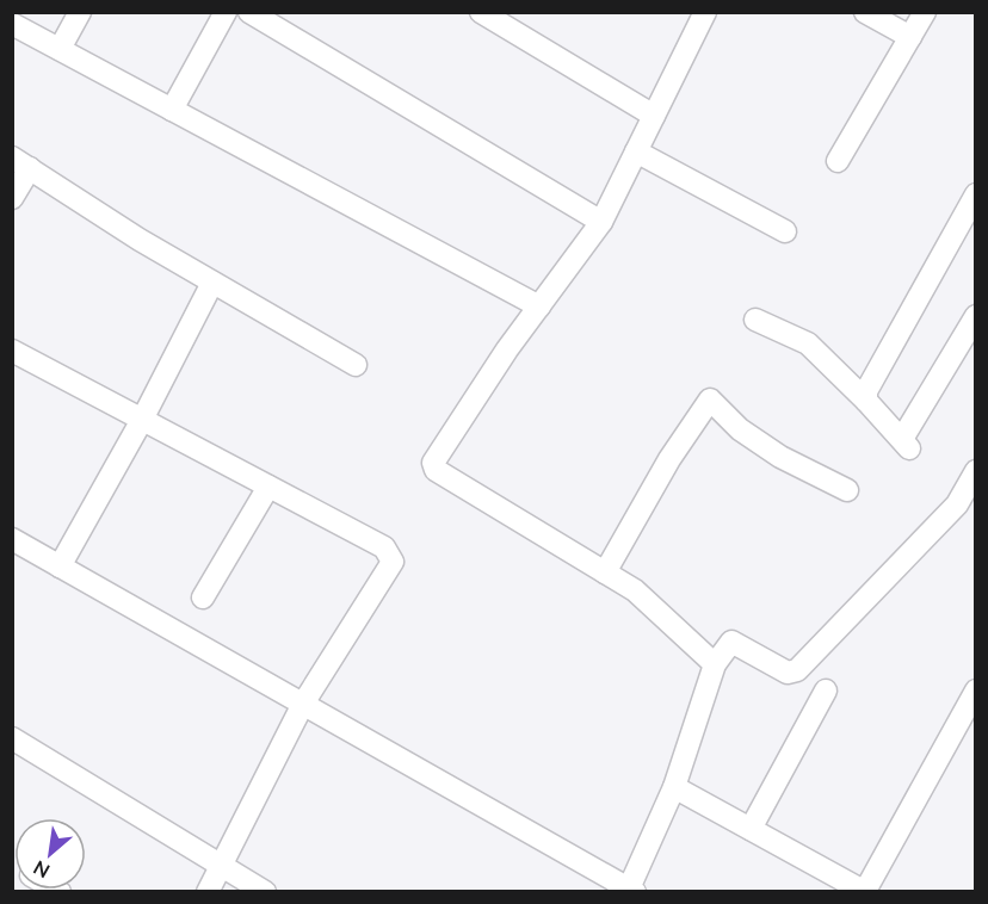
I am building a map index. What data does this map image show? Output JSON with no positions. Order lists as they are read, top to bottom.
{
  "north": "bottom left"
}
